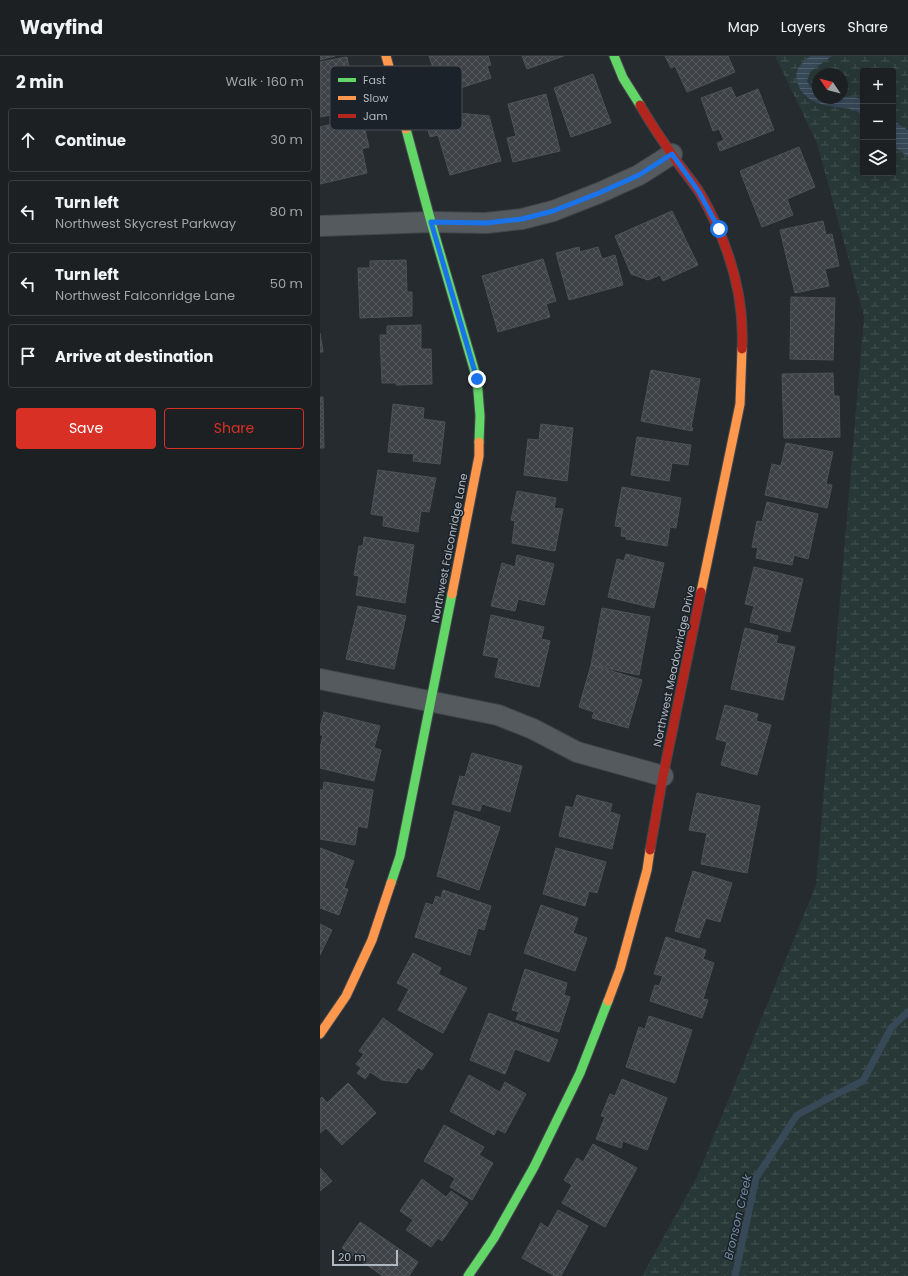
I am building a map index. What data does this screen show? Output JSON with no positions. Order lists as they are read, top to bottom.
{
  "streets": {
    "street": ["Northwest Falconridge Lane", "Northwest Meadowridge Drive"]
  },
  "water": ["Bronson Creek"],
  "legend": ["Fast", "Slow", "Jam"],
  "scale_bar": "20 m",
  "north": "top left",
  "page": {
    "header": "Wayfind",
    "nav": ["Map", "Layers", "Share"],
    "heading": ["2 min", "Walk · 160 m"],
    "map_buttons": ["+", "−"],
    "list": [
      ["Continue", "30 m"],
      ["Turn left", "Northwest Skycrest Parkway", "80 m"],
      ["Turn left", "Northwest Falconridge Lane", "50 m"],
      "Arrive at destination"
    ],
    "buttons": ["Save", "Share"],
    "scale": "20 m"
  }
}
